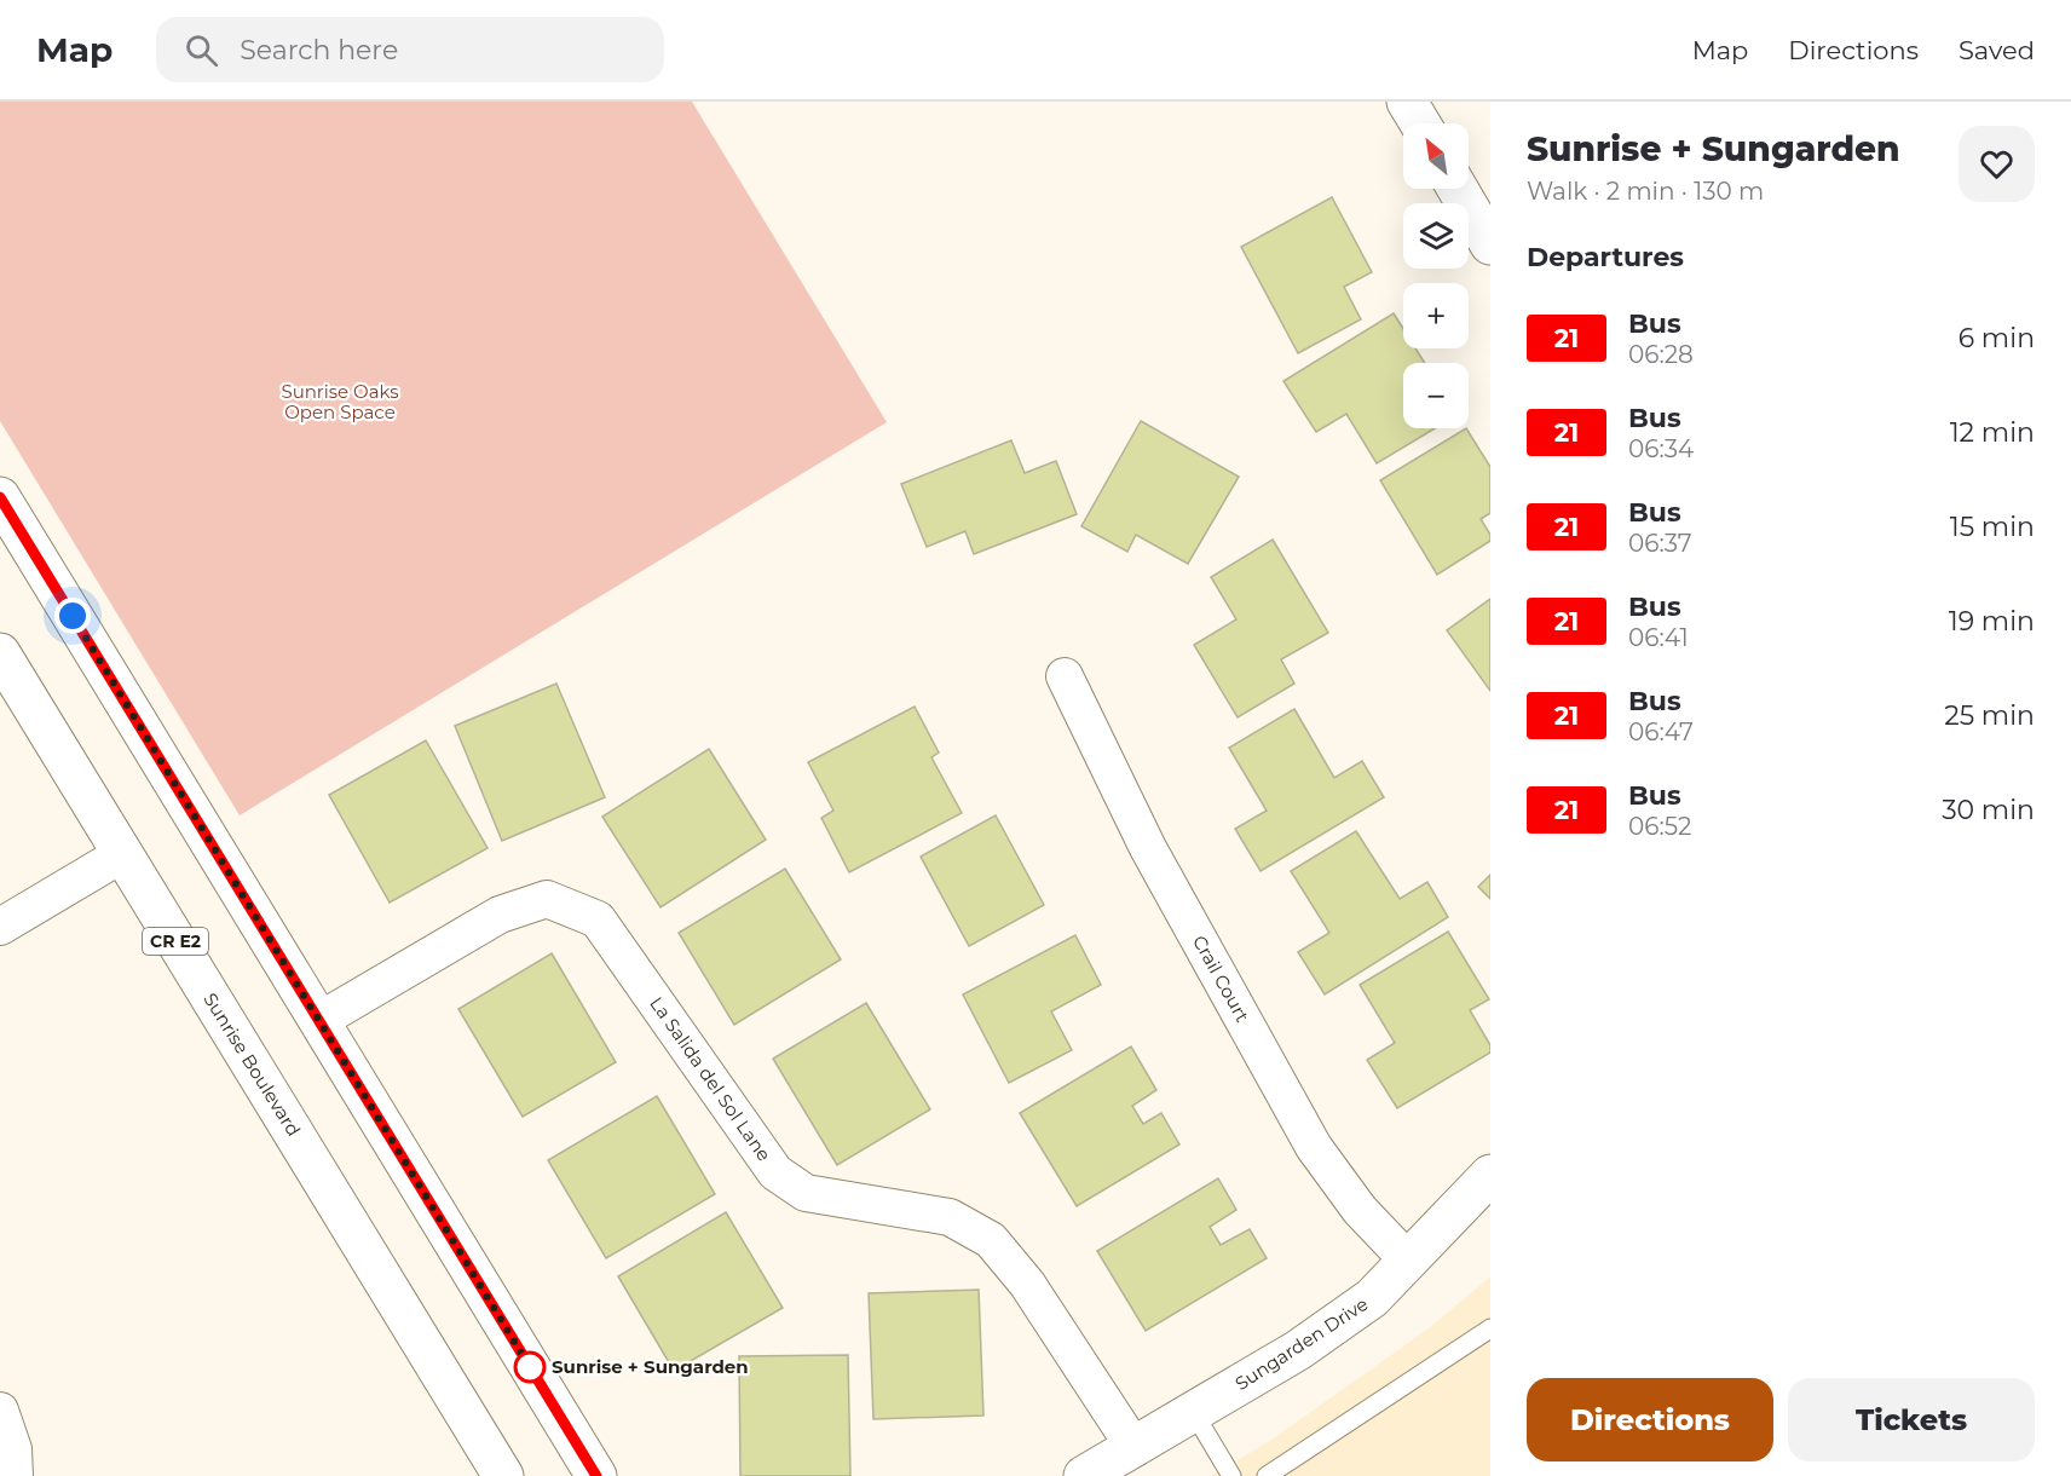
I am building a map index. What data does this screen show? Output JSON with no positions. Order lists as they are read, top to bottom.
{
  "streets": {
    "main road": ["CR E2", "Sunrise Boulevard", "Sungarden Drive"],
    "street": ["Crail Court", "La Salida del Sol Lane"]
  },
  "crossings": [
    ["Crail Court", "Sungarden Drive"],
    ["La Salida del Sol Lane", "Sungarden Drive"]
  ],
  "parks": ["Sunrise Oaks Open Space"],
  "places": ["Sunrise + Sungarden"],
  "lines": ["bus line 21"],
  "north": "top left",
  "page": {
    "header": "Map",
    "search": "Search here",
    "nav": ["Map", "Directions", "Saved"],
    "heading": [
      ["Sunrise + Sungarden", "Walk · 2 min · 130 m"],
      "Departures"
    ],
    "map_buttons": ["+", "−"],
    "list": [
      {
        "mark": "21",
        "name": "Bus",
        "note": "06:28",
        "value": "6 min"
      },
      {
        "mark": "21",
        "name": "Bus",
        "note": "06:34",
        "value": "12 min"
      },
      {
        "mark": "21",
        "name": "Bus",
        "note": "06:37",
        "value": "15 min"
      },
      {
        "mark": "21",
        "name": "Bus",
        "note": "06:41",
        "value": "19 min"
      },
      {
        "mark": "21",
        "name": "Bus",
        "note": "06:47",
        "value": "25 min"
      },
      {
        "mark": "21",
        "name": "Bus",
        "note": "06:52",
        "value": "30 min"
      }
    ],
    "buttons": ["Directions", "Tickets"]
  }
}
